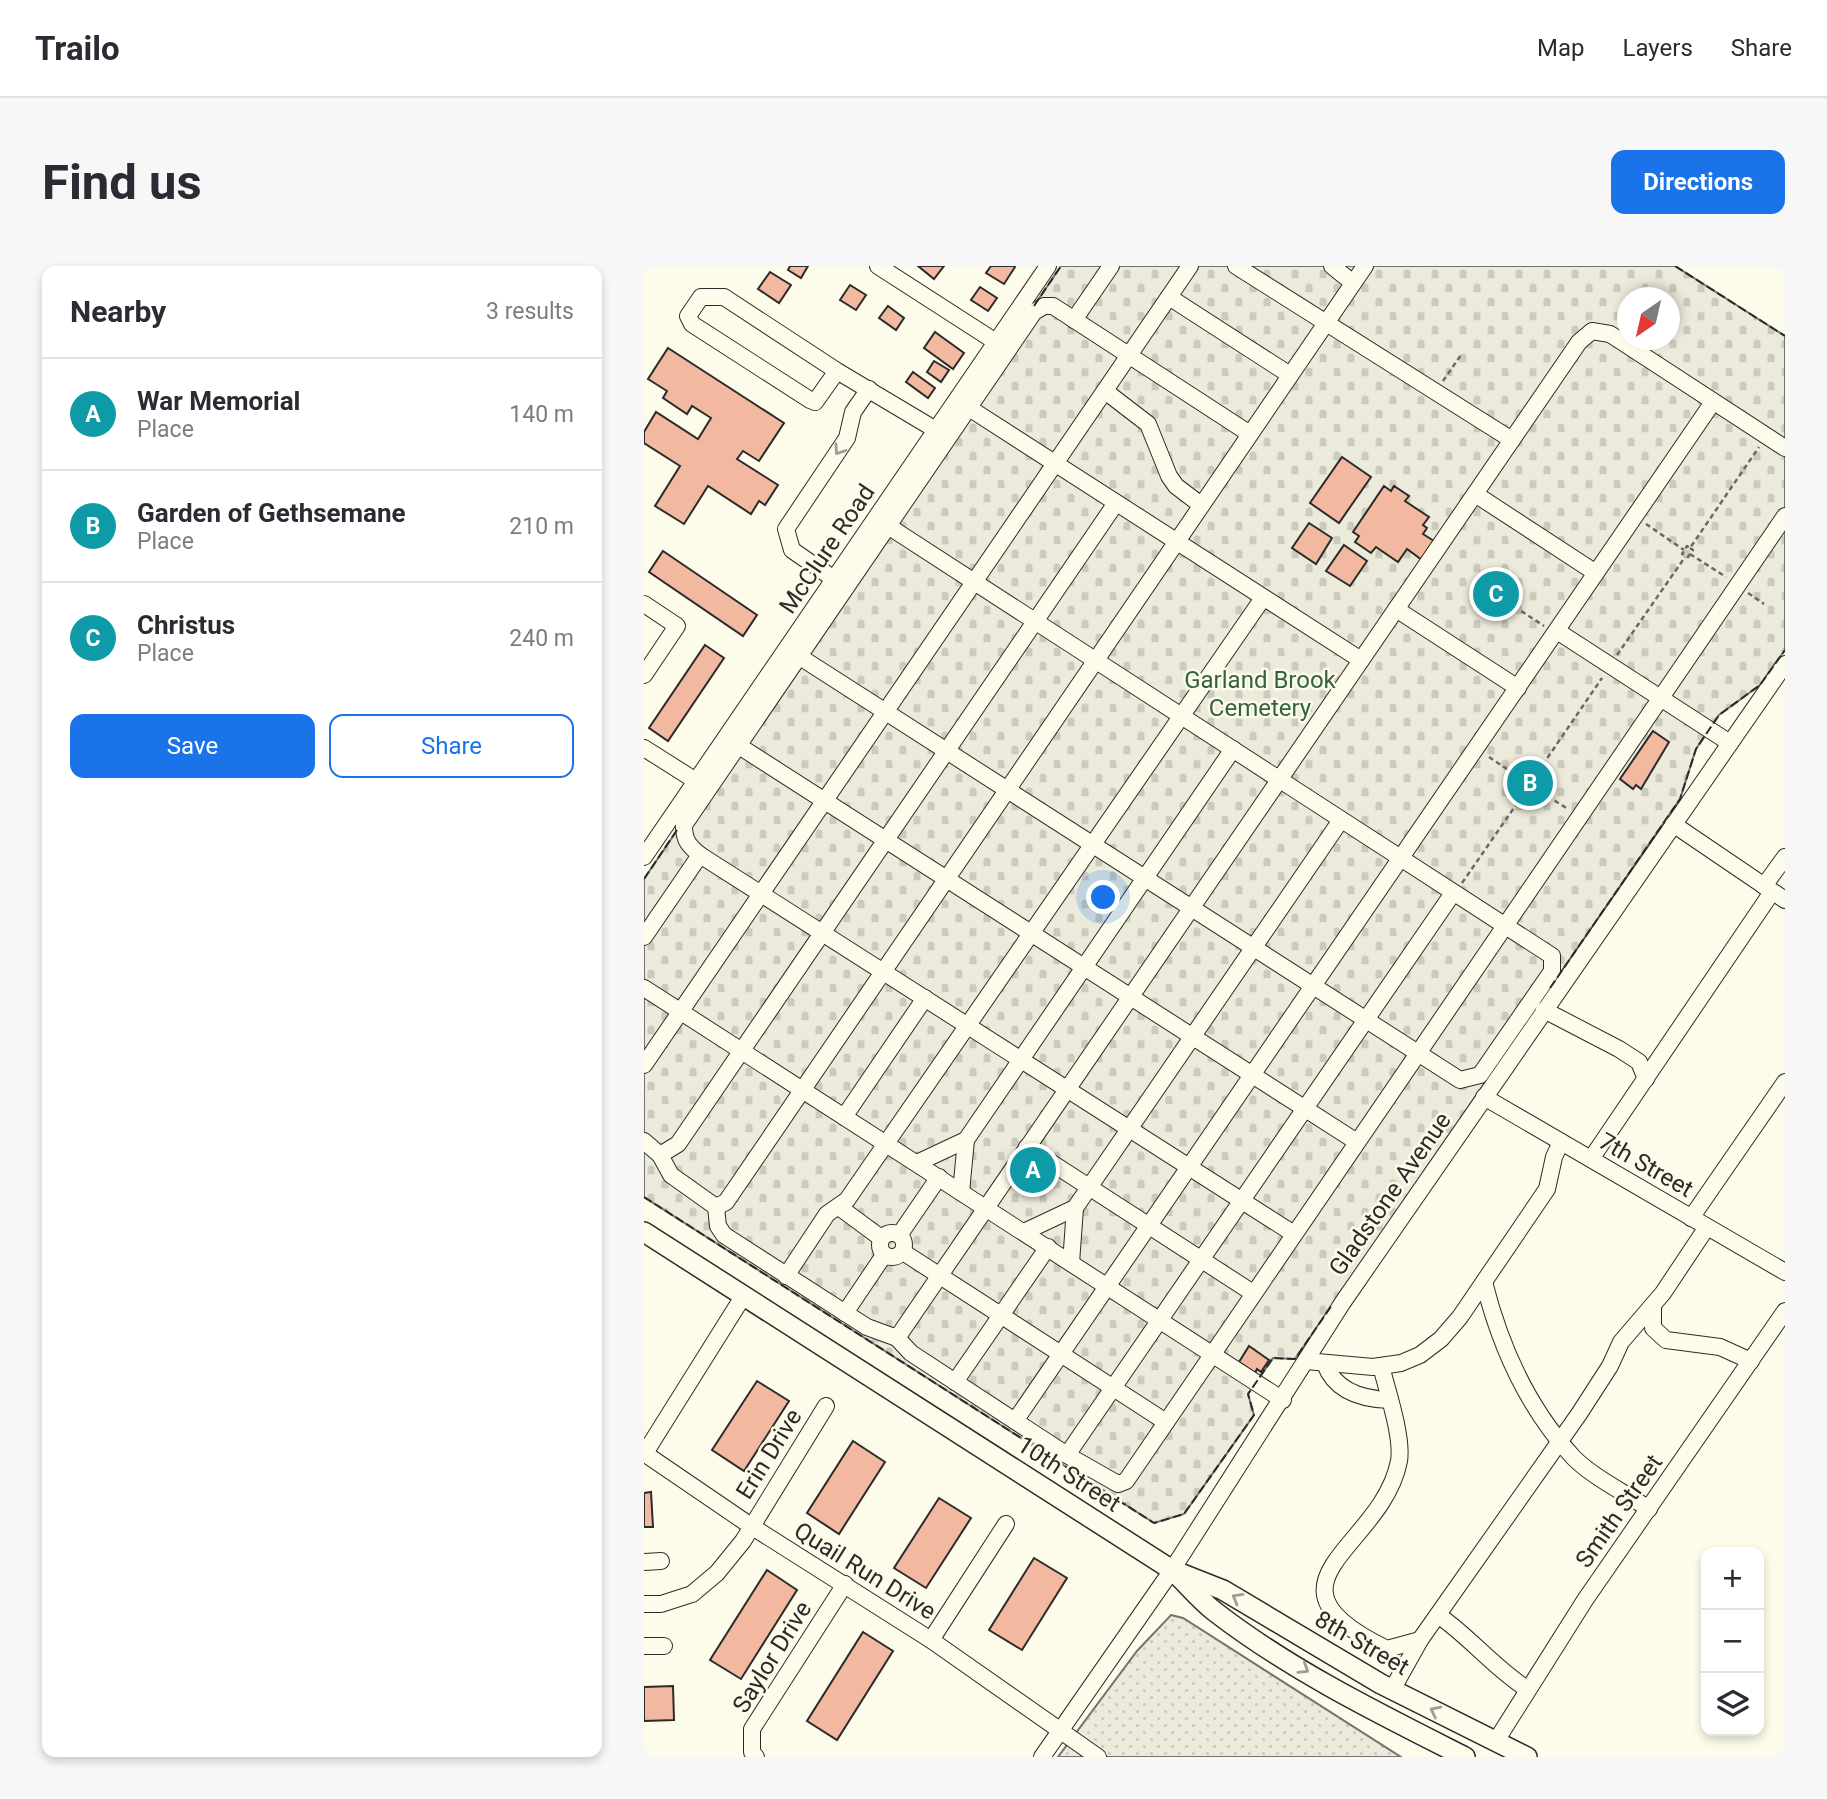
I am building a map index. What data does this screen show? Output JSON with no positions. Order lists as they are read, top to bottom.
{
  "streets": {
    "main road": ["10th Street", "8th Street"],
    "street": [
      "McClure Road",
      "7th Street",
      "Gladstone Avenue",
      "Erin Drive",
      "Smith Street",
      "Quail Run Drive",
      "Saylor Drive"
    ]
  },
  "crossings": [
    ["7th Street", "Gladstone Avenue"],
    ["Gladstone Avenue", "10th Street"],
    ["Gladstone Avenue", "Quail Run Drive"],
    ["Gladstone Avenue", "8th Street"],
    ["Erin Drive", "Quail Run Drive"],
    ["10th Street", "8th Street"],
    ["Smith Street", "8th Street"],
    ["Quail Run Drive", "Saylor Drive"]
  ],
  "one_way": ["10th Street", "8th Street"],
  "parks": ["Garland Brook Cemetery"],
  "north": "bottom left",
  "page": {
    "header": "Trailo",
    "nav": ["Map", "Layers", "Share"],
    "buttons": [
      "Directions",
      ["Save", "Share"]
    ],
    "title": "Find us",
    "heading": ["Nearby", "3 results"],
    "list": [
      {
        "mark": "A",
        "name": "War Memorial",
        "note": "Place",
        "value": "140 m"
      },
      {
        "mark": "B",
        "name": "Garden of Gethsemane",
        "note": "Place",
        "value": "210 m"
      },
      {
        "mark": "C",
        "name": "Christus",
        "note": "Place",
        "value": "240 m"
      }
    ],
    "pins": ["C", "B", "A"],
    "map_buttons": ["+", "−"]
  }
}
